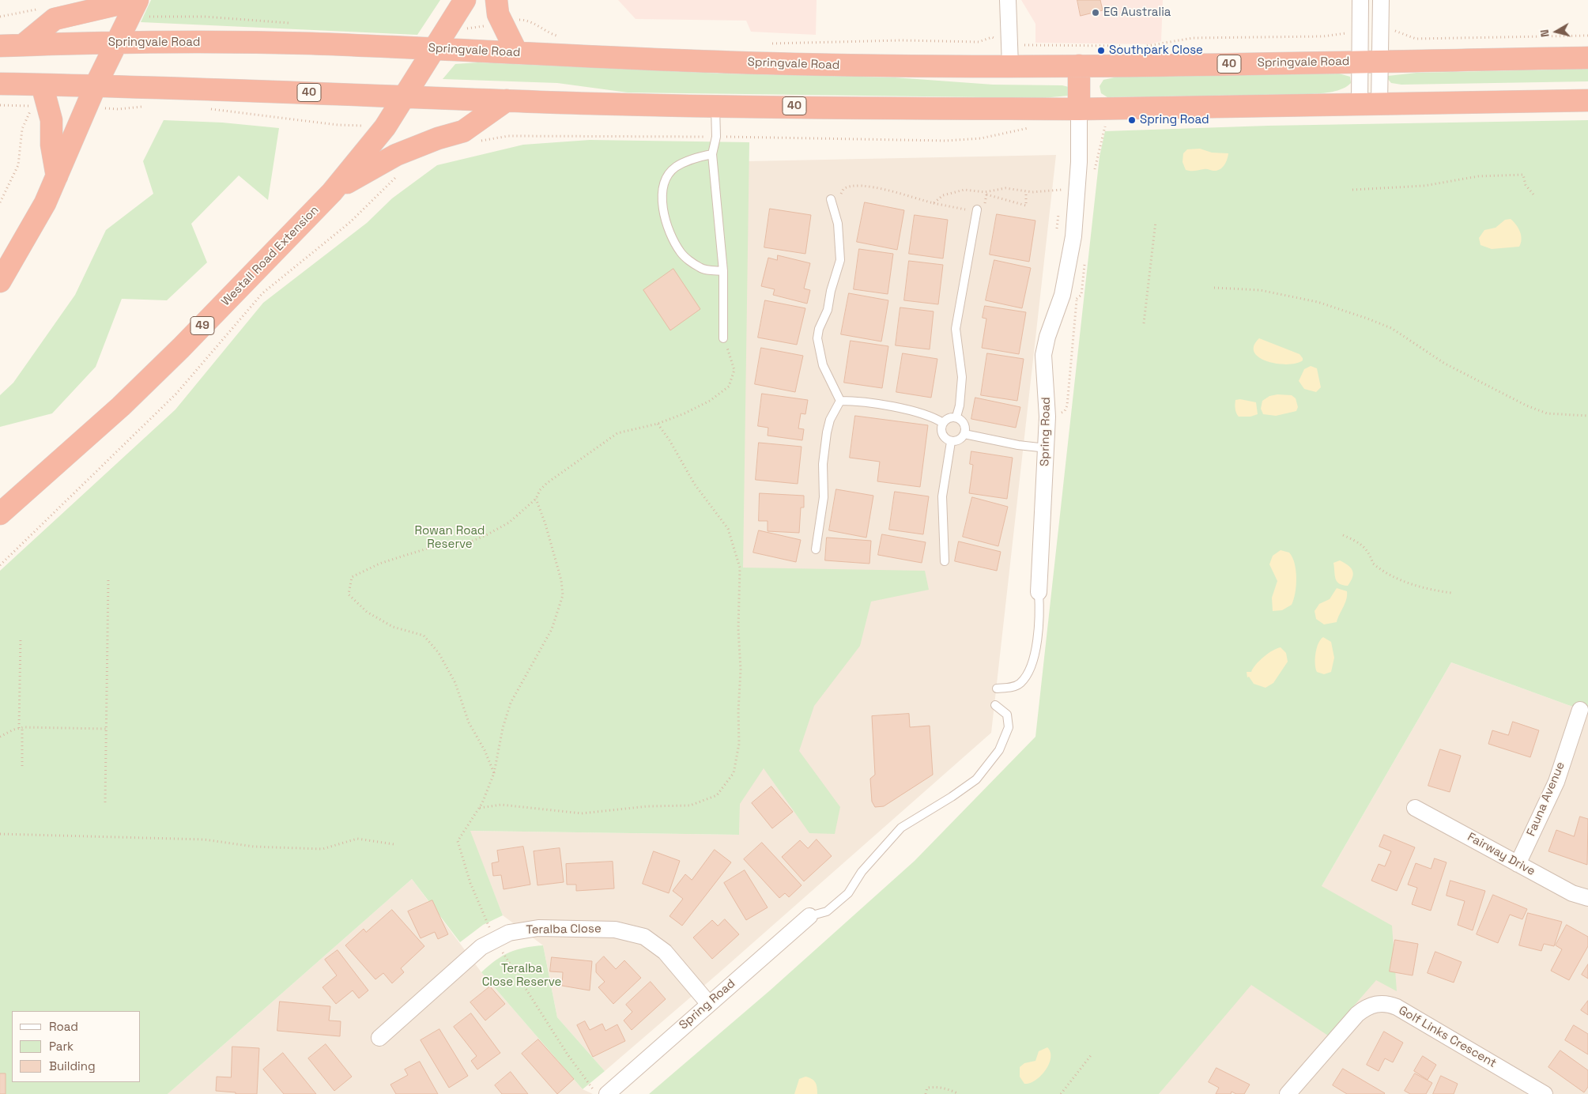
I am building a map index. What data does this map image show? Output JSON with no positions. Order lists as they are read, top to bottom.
{
  "streets": {
    "highway": [
      "Springvale Road",
      "40",
      "Westall Road Extension",
      "49"
    ],
    "street": [
      "Spring Road",
      "Fauna Avenue",
      "Fairway Drive",
      "Teralba Close",
      "Golf Links Crescent"
    ]
  },
  "crossings": [
    ["Springvale Road", "49"],
    ["40", "Westall Road Extension"],
    ["40", "49"],
    ["40", "Spring Road"],
    ["Westall Road Extension", "49"],
    ["Spring Road", "Teralba Close"],
    ["Fauna Avenue", "Fairway Drive"]
  ],
  "parks": ["Rowan Road Reserve", "Teralba Close Reserve"],
  "places": ["EG Australia", "Southpark Close", "Spring Road"],
  "legend": ["Road", "Park", "Building"],
  "north": "left"
}
